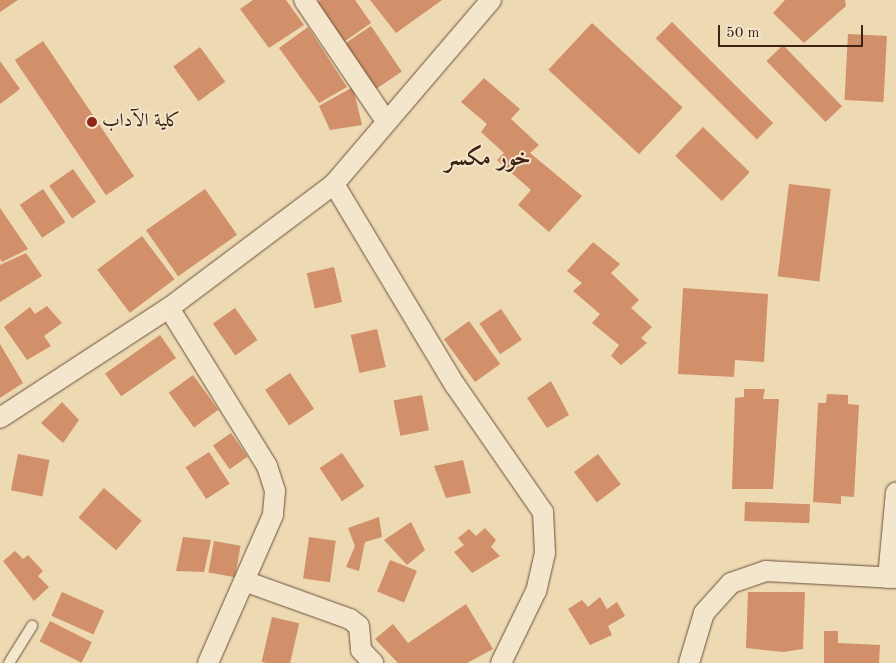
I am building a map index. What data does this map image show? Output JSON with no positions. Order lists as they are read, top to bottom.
{
  "districts": ["خور مكسر"],
  "places": ["كلية الآداب"],
  "scale_bar": "50 m"
}
